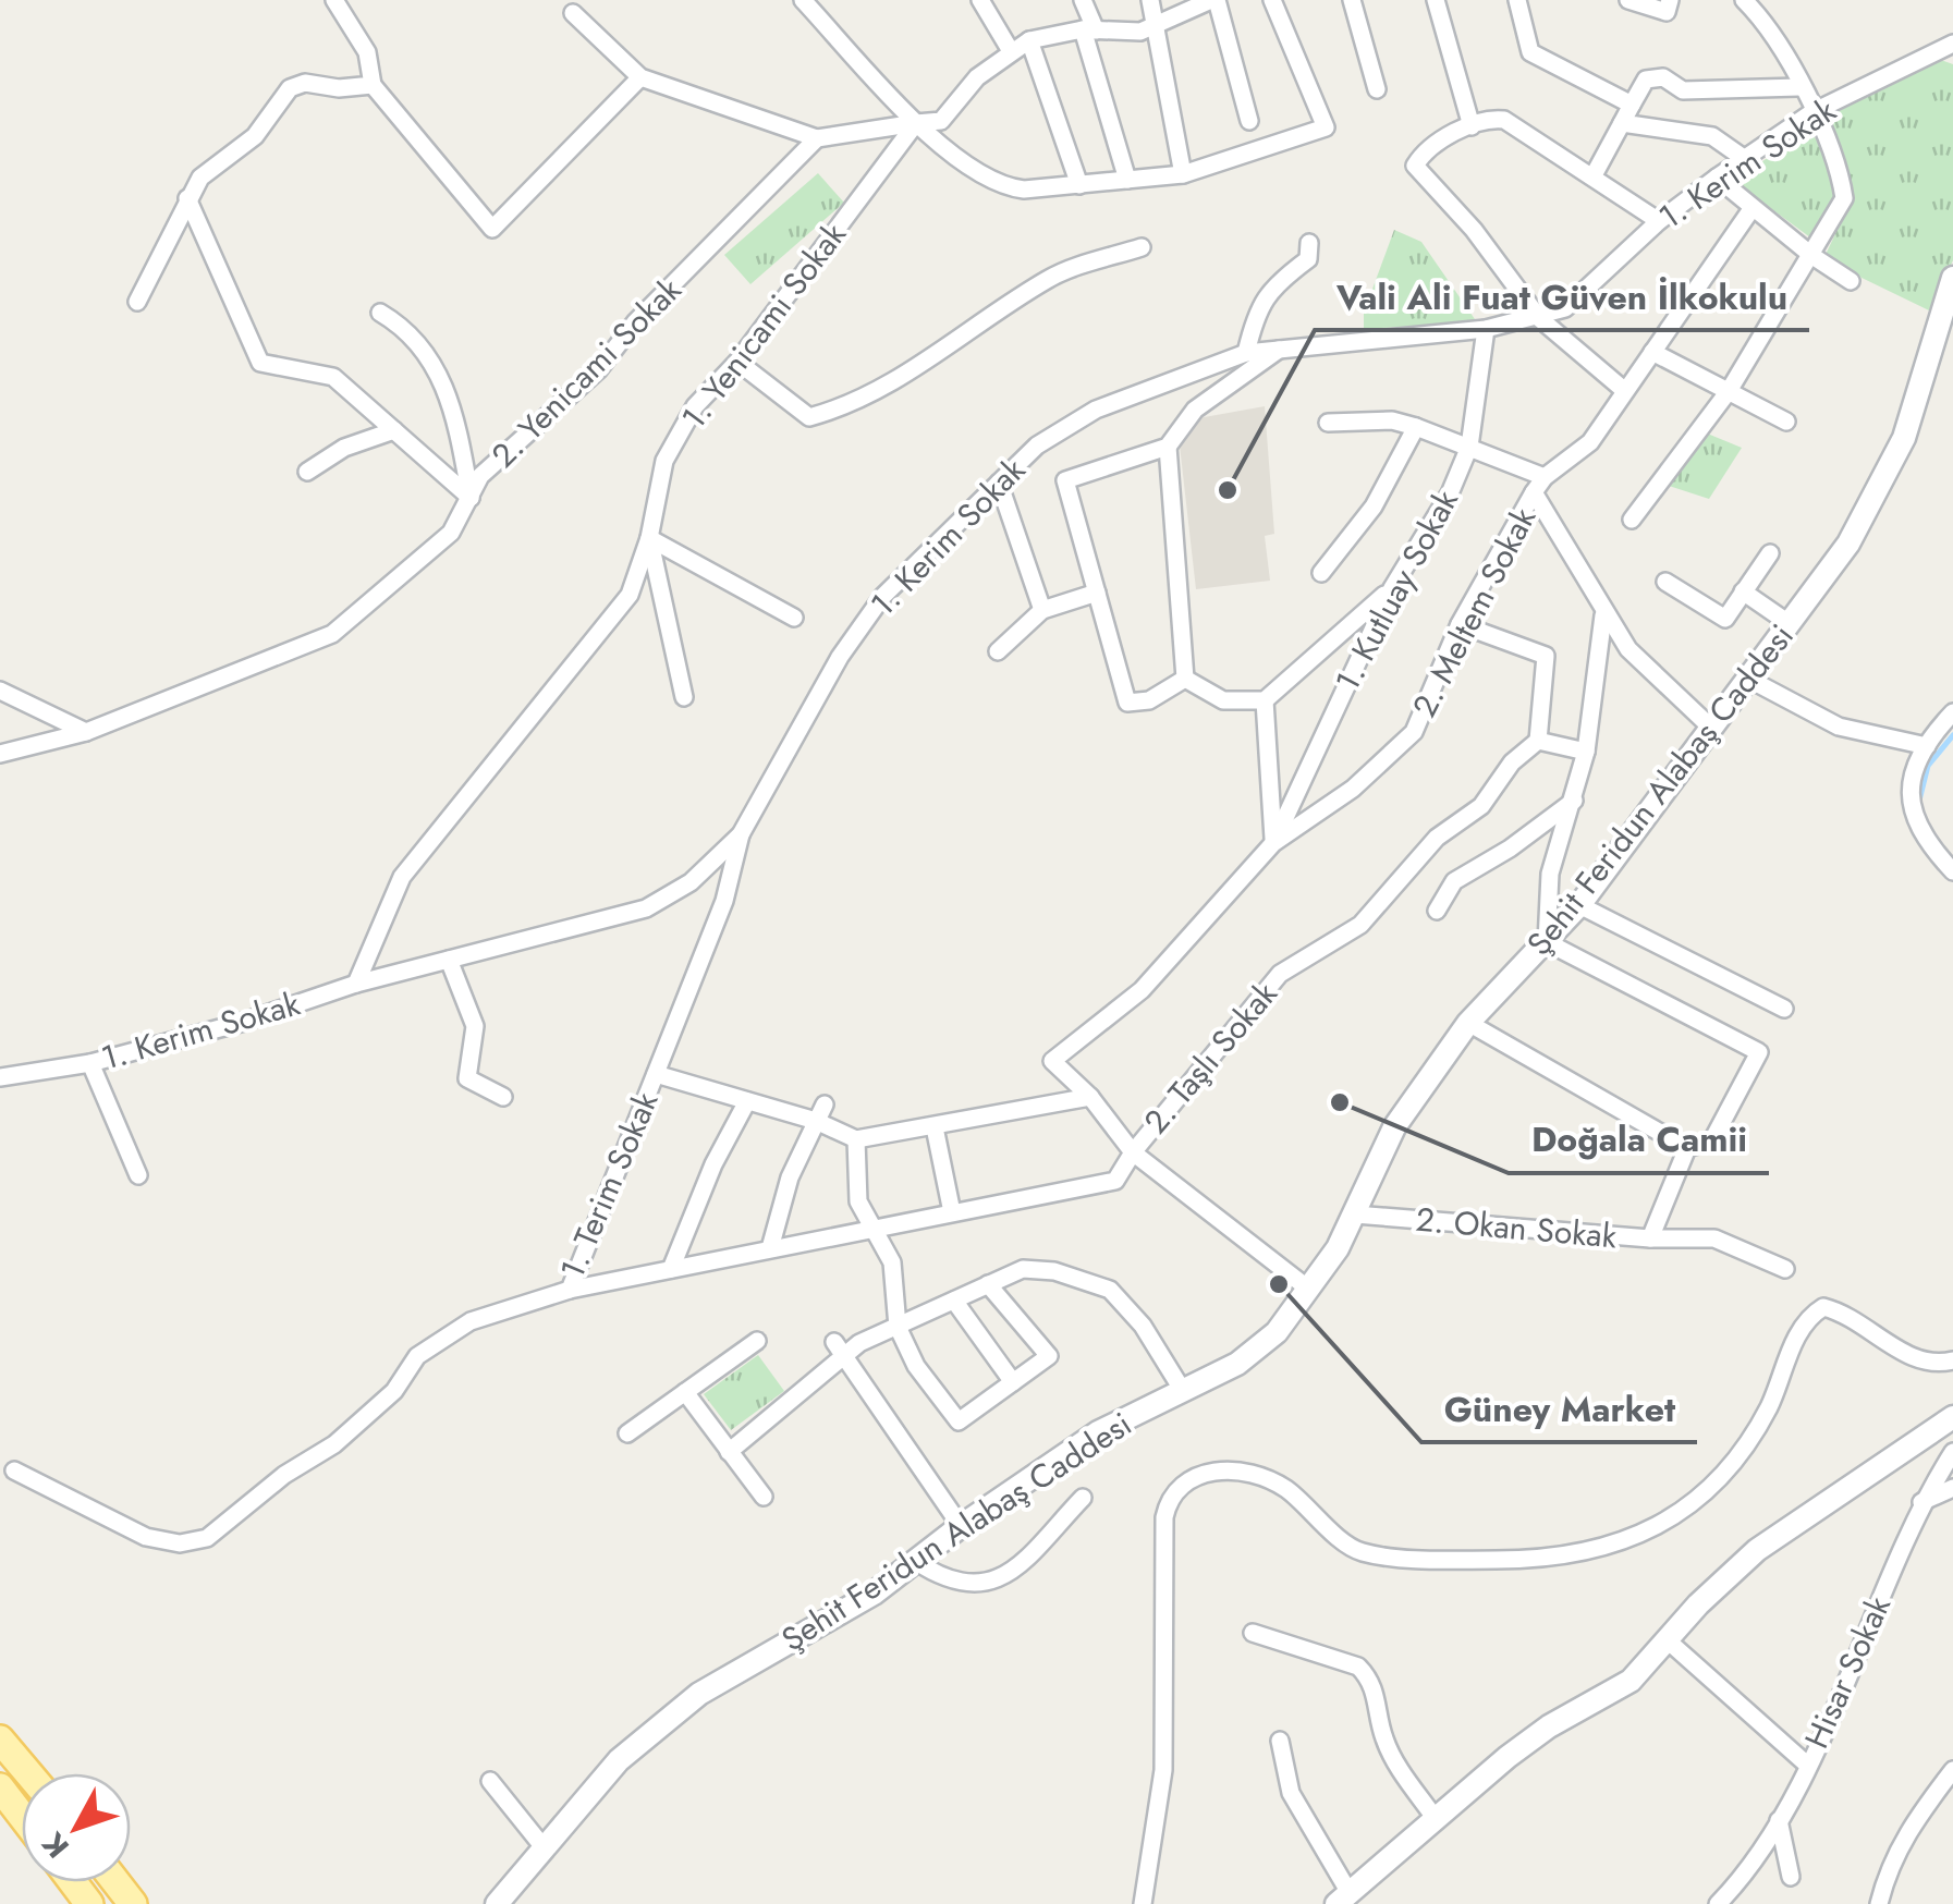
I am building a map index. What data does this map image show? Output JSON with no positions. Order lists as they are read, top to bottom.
{
  "streets": {
    "street": [
      "1. Kerim Sokak",
      "1. Yenicami Sokak",
      "2. Yenicami Sokak",
      "1. Kutluay Sokak",
      "2. Meltem Sokak",
      "Şehit Feridun Alabaş Caddesi",
      "2. Taşlı Sokak",
      "1. Terim Sokak",
      "2. Okan Sokak",
      "Hisar Sokak"
    ]
  },
  "crossings": [
    ["1. Kerim Sokak", "1. Yenicami Sokak"],
    ["1. Kerim Sokak", "1. Kutluay Sokak"],
    ["1. Kerim Sokak", "1. Terim Sokak"],
    ["1. Kutluay Sokak", "2. Meltem Sokak"],
    ["Şehit Feridun Alabaş Caddesi", "2. Okan Sokak"],
    ["2. Taşlı Sokak", "1. Terim Sokak"]
  ],
  "places": ["Vali Ali Fuat Güven İlkokulu", "Doğala Camii", "Güney Market"],
  "north": "bottom left"
}
